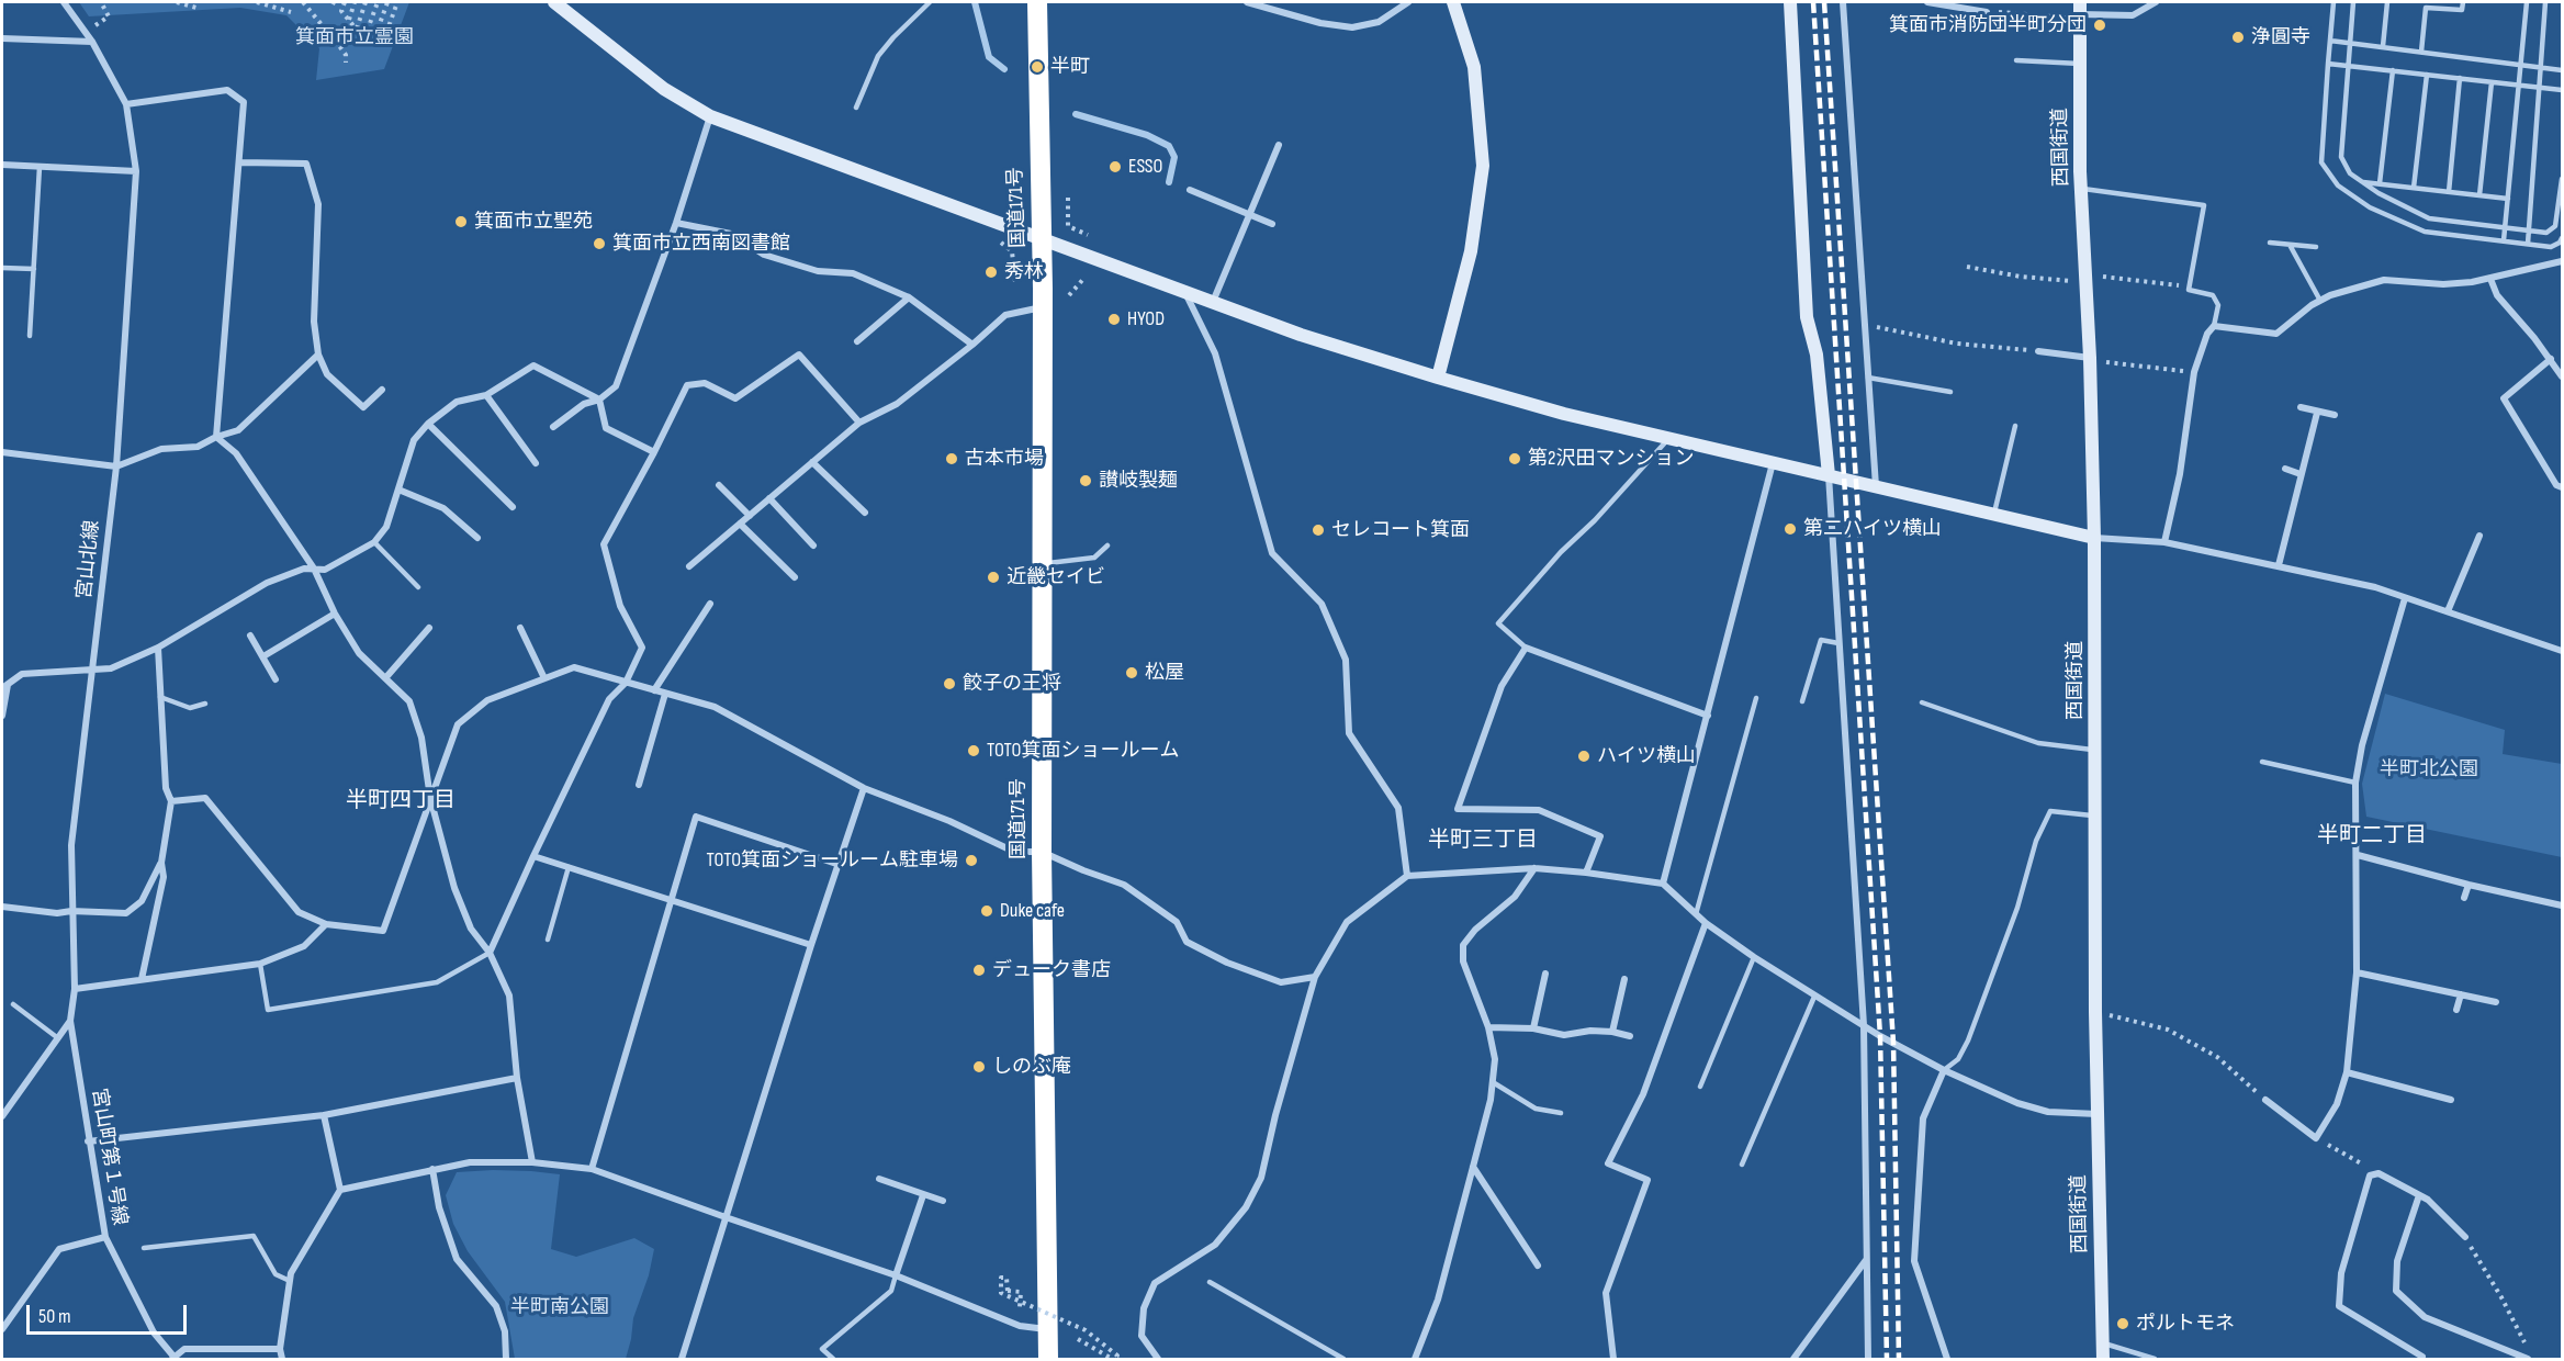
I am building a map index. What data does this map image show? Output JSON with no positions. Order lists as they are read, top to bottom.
{
  "streets": {
    "highway": ["国道171号"],
    "street": ["西国街道", "宮山北線", "宮山町第１号線"]
  },
  "crossings": [
    ["宮山北線", "宮山町第１号線"]
  ],
  "districts": ["半町四丁目", "半町二丁目", "半町三丁目"],
  "parks": ["箕面市立霊園", "半町北公園", "半町南公園"],
  "places": [
    "箕面市消防団半町分団",
    "浄圓寺",
    "半町",
    "ESSO",
    "箕面市立聖苑",
    "箕面市立西南図書館",
    "秀林",
    "HYOD",
    "古本市場",
    "第2沢田マンション",
    "讃岐製麺",
    "第二ハイツ横山",
    "セレコート箕面",
    "近畿セイビ",
    "松屋",
    "餃子の王将",
    "TOTO箕面ショールーム",
    "ハイツ横山",
    "TOTO箕面ショールーム駐車場",
    "Duke cafe",
    "デューク書店",
    "しのぶ庵",
    "ポルトモネ"
  ],
  "scale_bar": "50 m"
}
